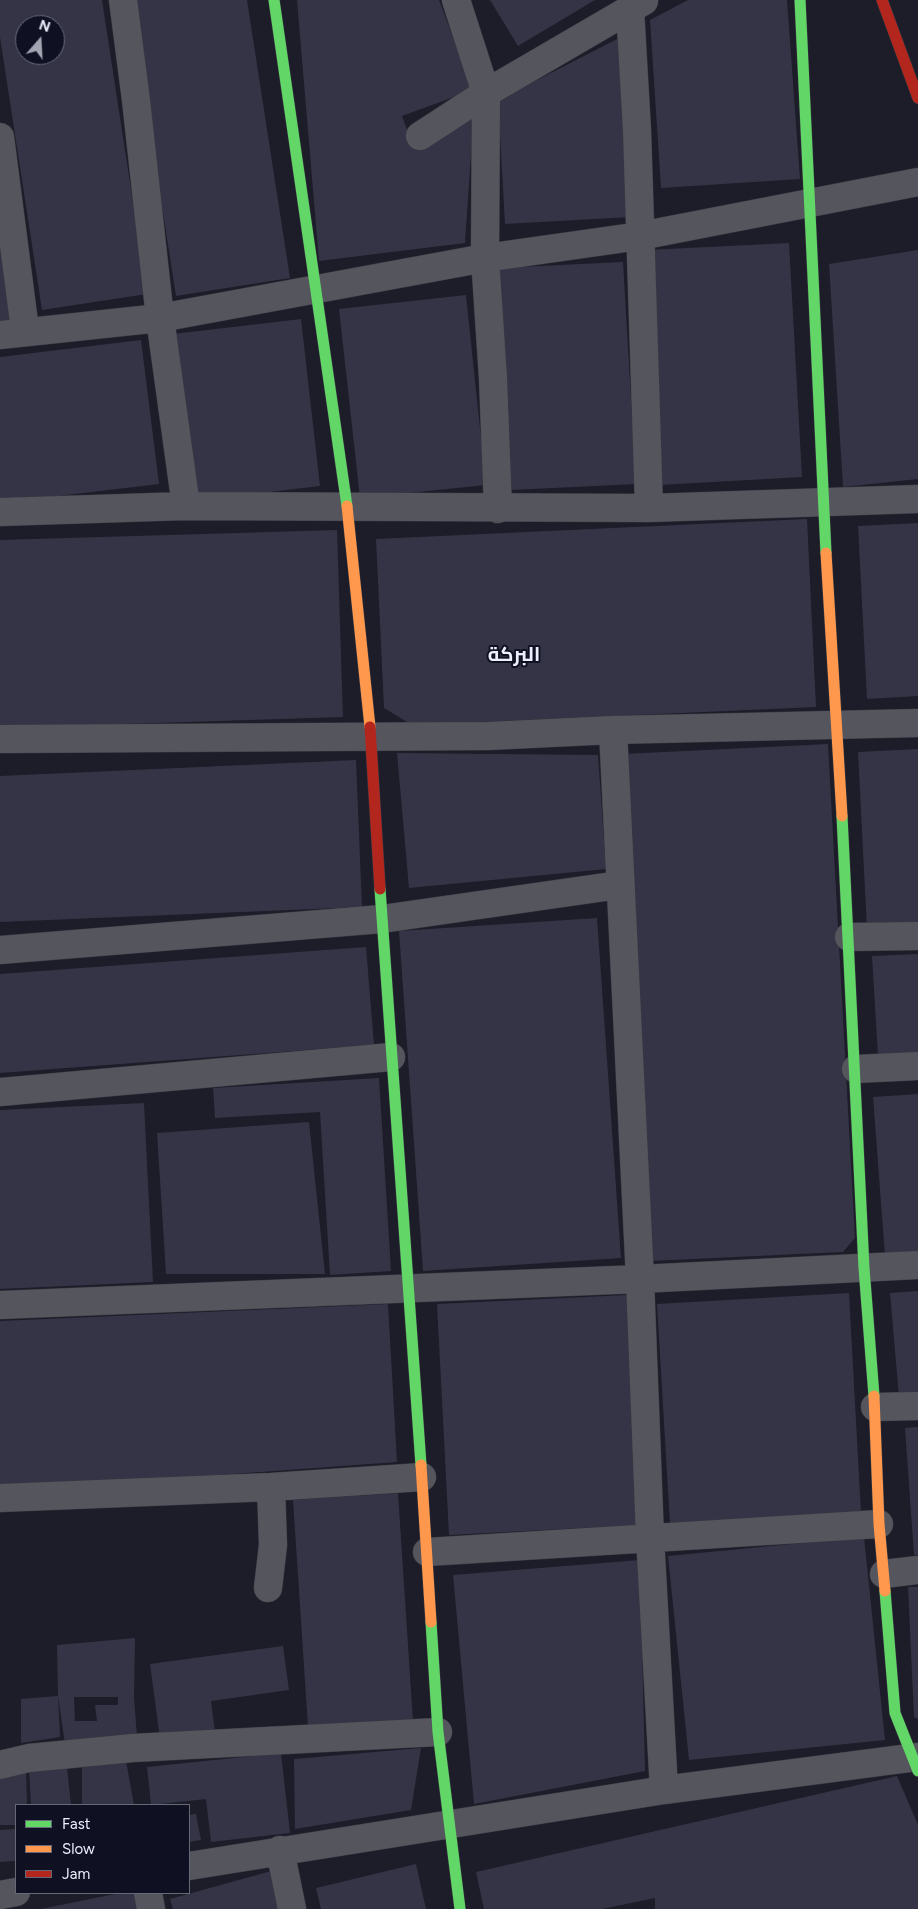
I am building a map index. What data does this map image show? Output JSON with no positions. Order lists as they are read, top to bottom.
{
  "districts": ["البركة"],
  "legend": ["Fast", "Slow", "Jam"],
  "north": "top"
}
